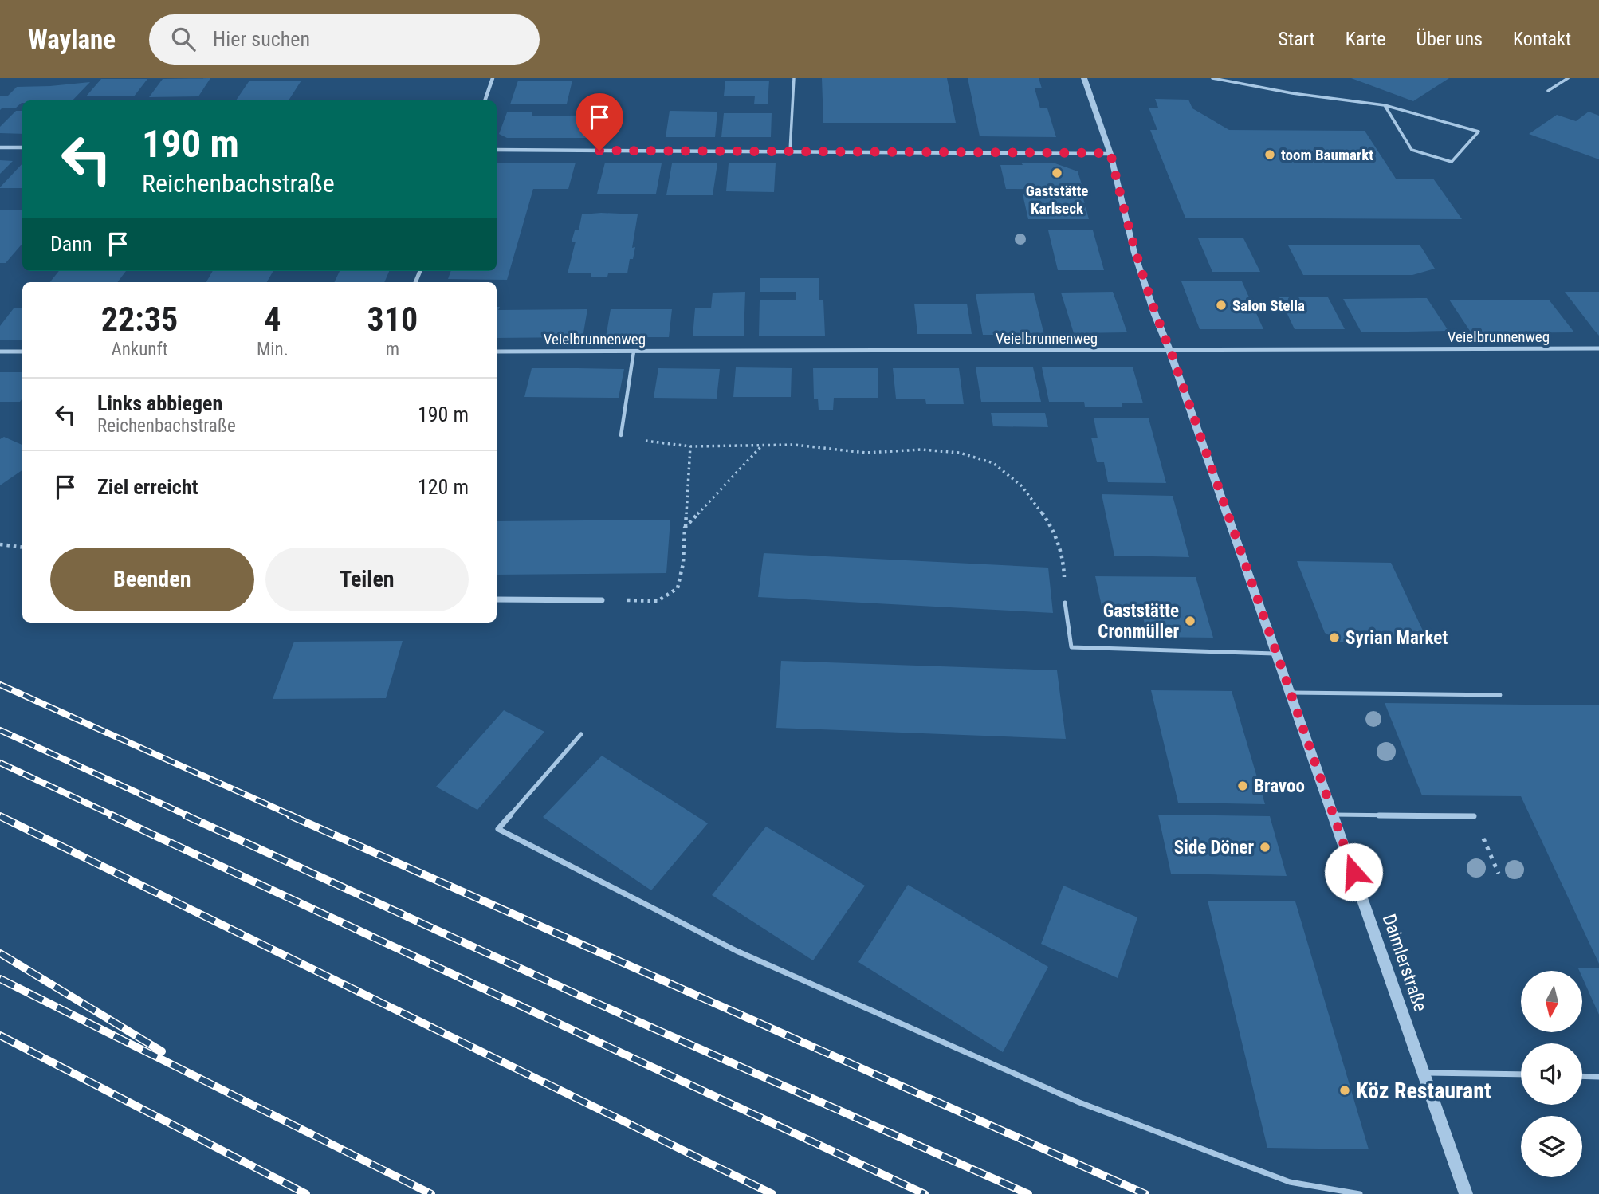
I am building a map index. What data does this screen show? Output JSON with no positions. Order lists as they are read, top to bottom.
{
  "streets": {
    "street": ["Veielbrunnenweg", "Daimlerstraße"]
  },
  "crossings": [
    ["Veielbrunnenweg", "Daimlerstraße"]
  ],
  "places": [
    "toom Baumarkt",
    "Gaststätte Karlseck",
    "Salon Stella",
    "Gaststätte Cronmüller",
    "Syrian Market",
    "Bravoo",
    "Side Döner",
    "Köz Restaurant"
  ],
  "north": "bottom",
  "page": {
    "header": "Waylane",
    "search": "Hier suchen",
    "nav": [
      "Start",
      "Karte",
      "Über uns",
      "Kontakt"
    ],
    "turn": ["190 m", "Reichenbachstraße"],
    "then": "Dann",
    "eta": [
      "22:35",
      "Ankunft",
      "4",
      "Min.",
      "310",
      "m"
    ],
    "list": [
      {
        "name": "Links abbiegen",
        "note": "Reichenbachstraße",
        "value": "190 m"
      },
      {
        "name": "Ziel erreicht",
        "value": "120 m"
      }
    ],
    "buttons": ["Beenden", "Teilen"]
  }
}
